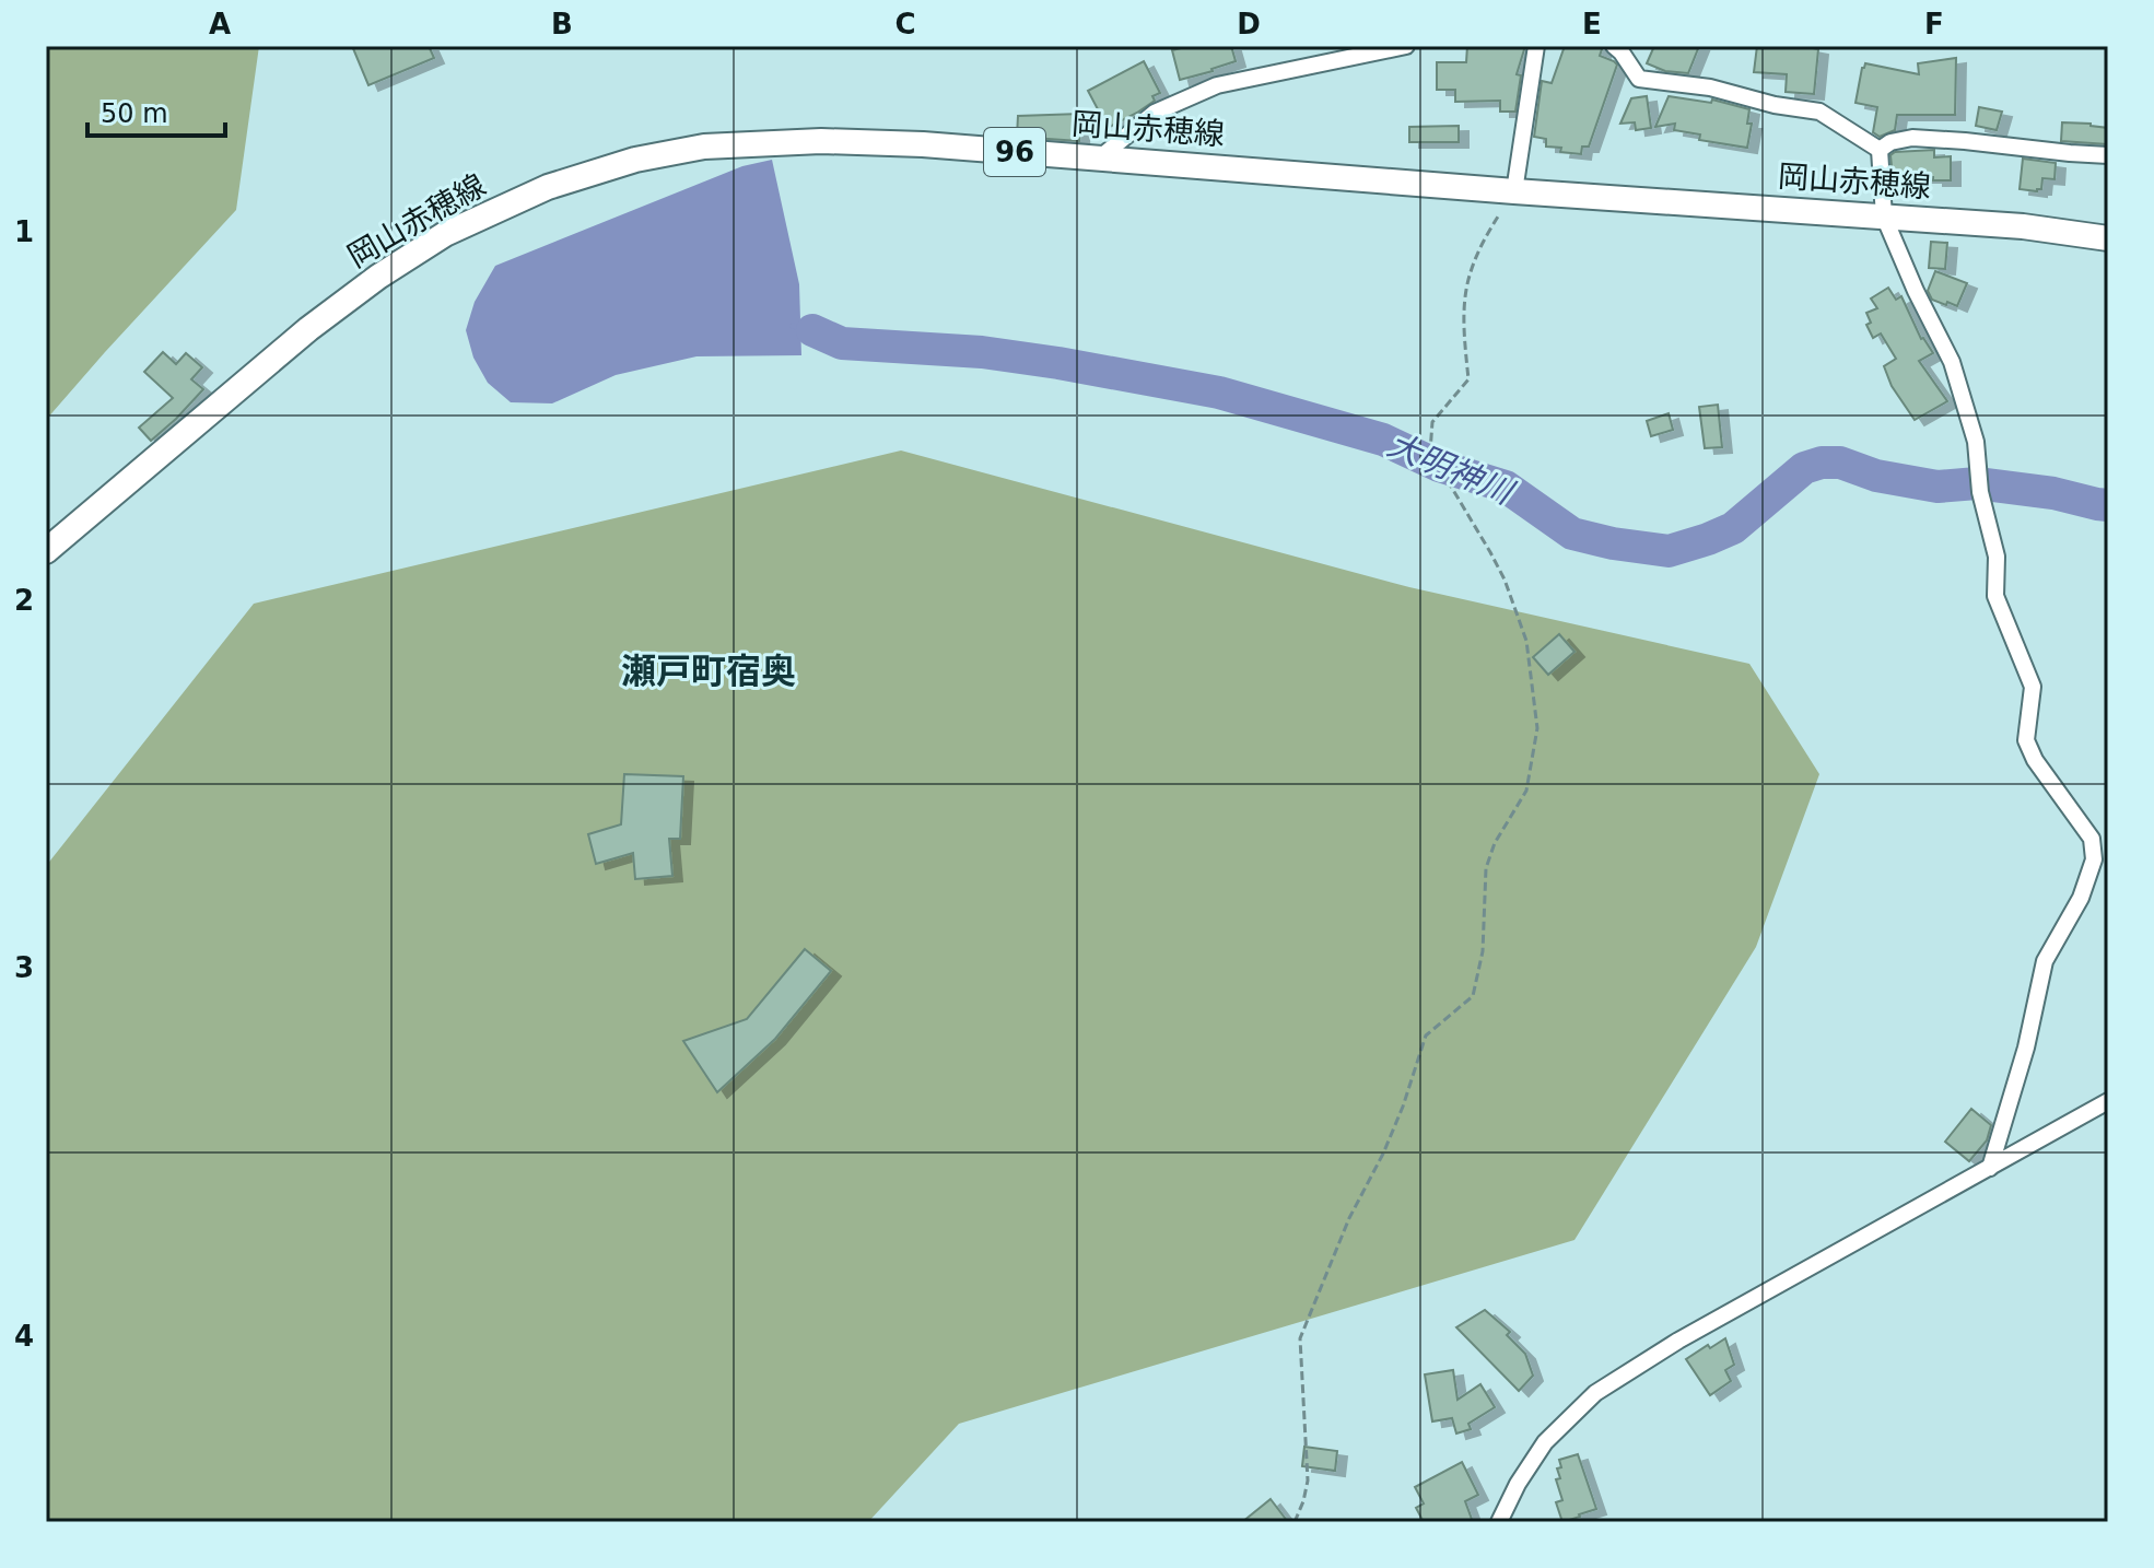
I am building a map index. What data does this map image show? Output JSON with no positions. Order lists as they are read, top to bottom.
{
  "streets": {
    "main road": ["岡山赤穂線", "96"]
  },
  "districts": ["瀬戸町宿奥"],
  "water": ["大明神川"],
  "scale_bar": "50 m",
  "grid": {
    "columns": [
      "A",
      "B",
      "C",
      "D",
      "E",
      "F"
    ],
    "rows": [
      "1",
      "2",
      "3",
      "4"
    ]
  }
}
